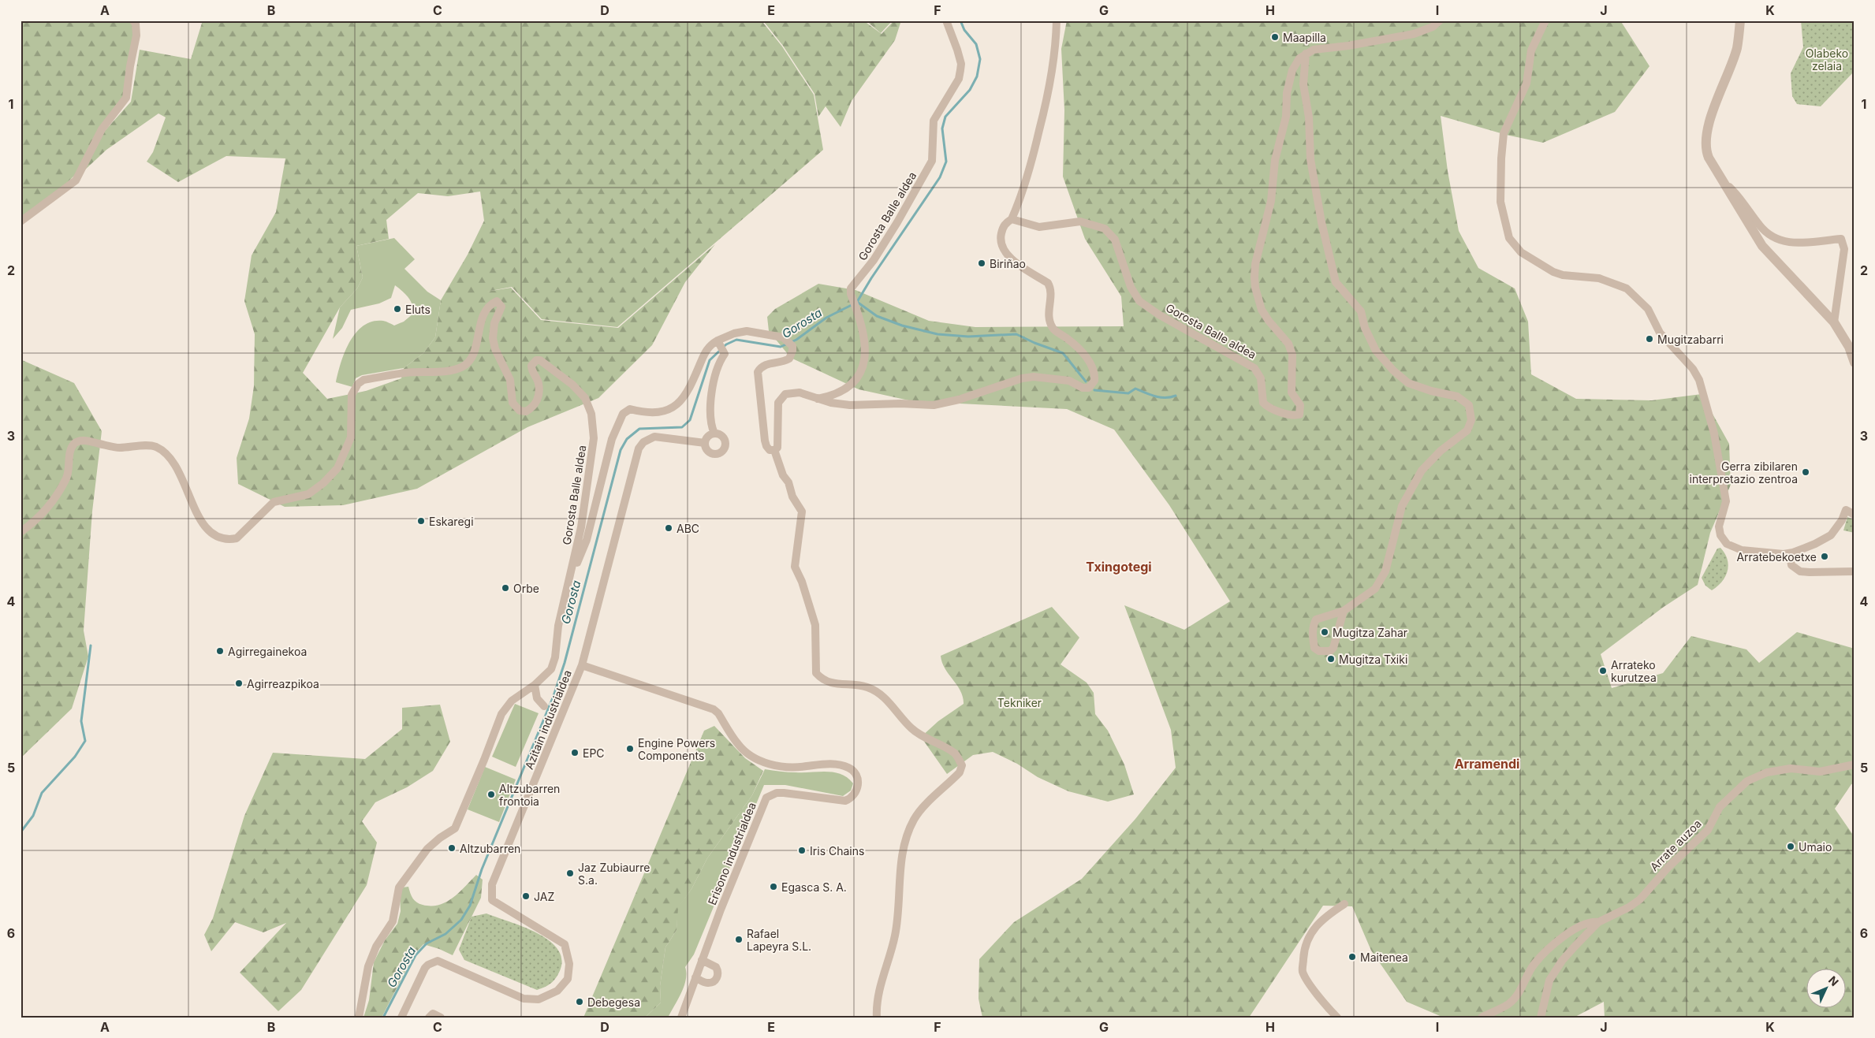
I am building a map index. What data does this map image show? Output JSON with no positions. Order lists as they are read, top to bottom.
{
  "streets": {
    "street": [
      "Gorosta Balle aldea",
      "Azitain industrialdea",
      "Arrate auzoa",
      "Erisono industrialdea"
    ]
  },
  "crossings": [
    ["Azitain industrialdea", "Erisono industrialdea"]
  ],
  "districts": ["Txingotegi", "Arramendi"],
  "water": ["Gorosta"],
  "parks": ["Olabeko zelaia", "Tekniker"],
  "places": [
    "Maapilla",
    "Biriñao",
    "Eluts",
    "Mugitzabarri",
    "Gerra zibilaren interpretazio zentroa",
    "Eskaregi",
    "ABC",
    "Arratebekoetxe",
    "Orbe",
    "Mugitza Zahar",
    "Agirregainekoa",
    "Mugitza Txiki",
    "Arrateko kurutzea",
    "Agirreazpikoa",
    "Engine Powers Components",
    "EPC",
    "Altzubarren frontoia",
    "Umaio",
    "Altzubarren",
    "Iris Chains",
    "Jaz Zubiaurre S.a.",
    "Egasca S. A.",
    "JAZ",
    "Rafael Lapeyra S.L.",
    "Maitenea",
    "Debegesa"
  ],
  "north": "top right",
  "grid": {
    "columns": [
      "A",
      "B",
      "C",
      "D",
      "E",
      "F",
      "G",
      "H",
      "I",
      "J",
      "K"
    ],
    "rows": [
      "1",
      "2",
      "3",
      "4",
      "5",
      "6"
    ]
  }
}
